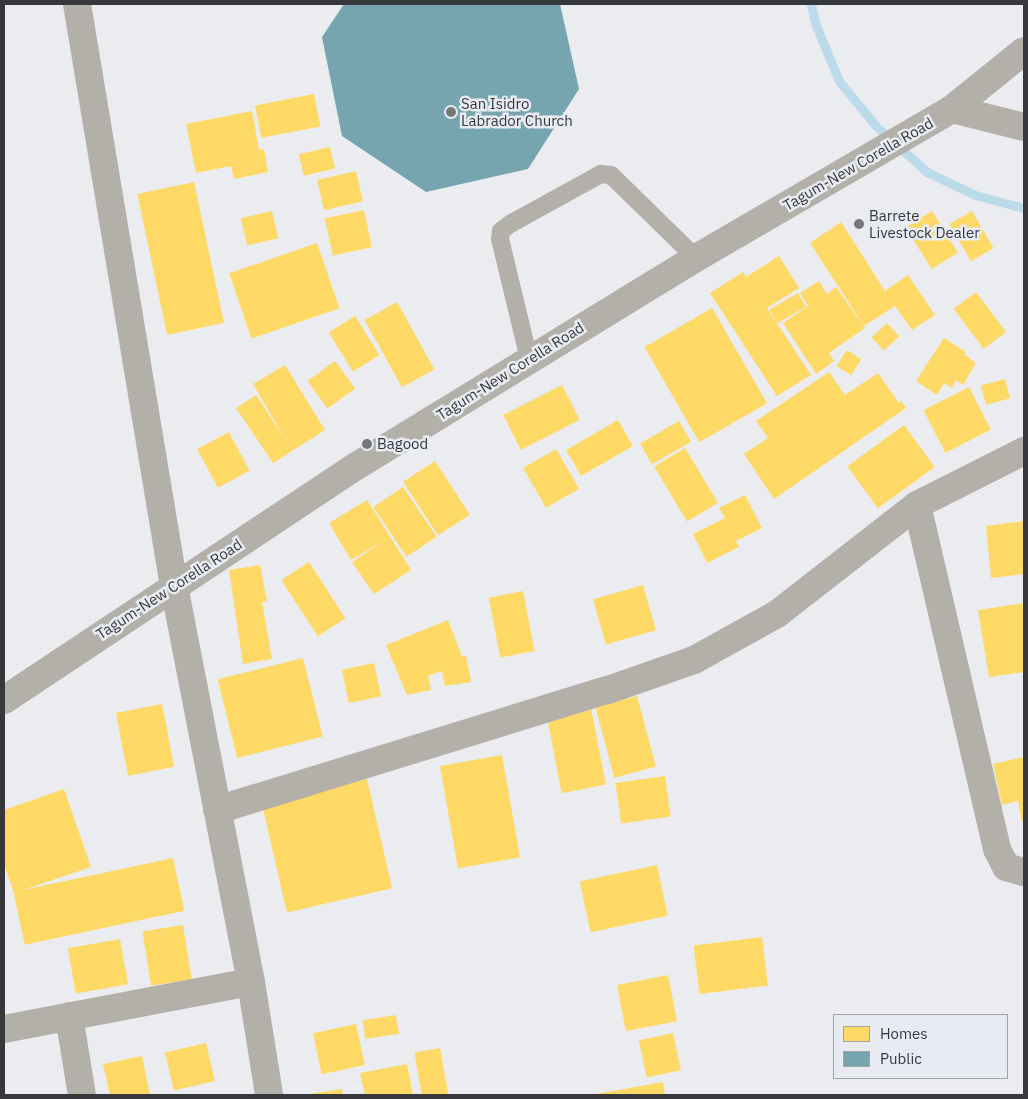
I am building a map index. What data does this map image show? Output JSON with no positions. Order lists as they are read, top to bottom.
{
  "streets": {
    "main road": ["Tagum-New Corella Road"]
  },
  "places": ["San Isidro Labrador Church", "Barrete Livestock Dealer", "Bagood"],
  "legend": ["Homes", "Public"]
}
